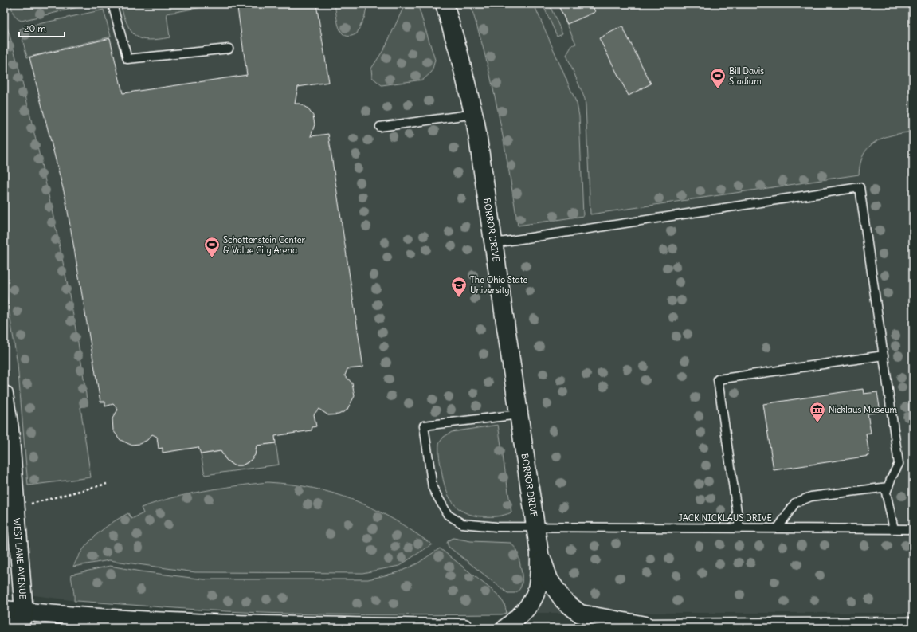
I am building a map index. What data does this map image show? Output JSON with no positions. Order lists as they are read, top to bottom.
{
  "streets": {
    "main road": ["BORROR DRIVE", "WEST LANE AVENUE"],
    "lane": ["JACK NICKLAUS DRIVE"]
  },
  "crossings": [
    ["BORROR DRIVE", "JACK NICKLAUS DRIVE"]
  ],
  "places": {
    "sports": ["Bill Davis Stadium", "Schottenstein Center & Value City Arena"],
    "school or university": ["The Ohio State University"],
    "museum": ["Nicklaus Museum"]
  },
  "scale_bar": "20 m"
}
